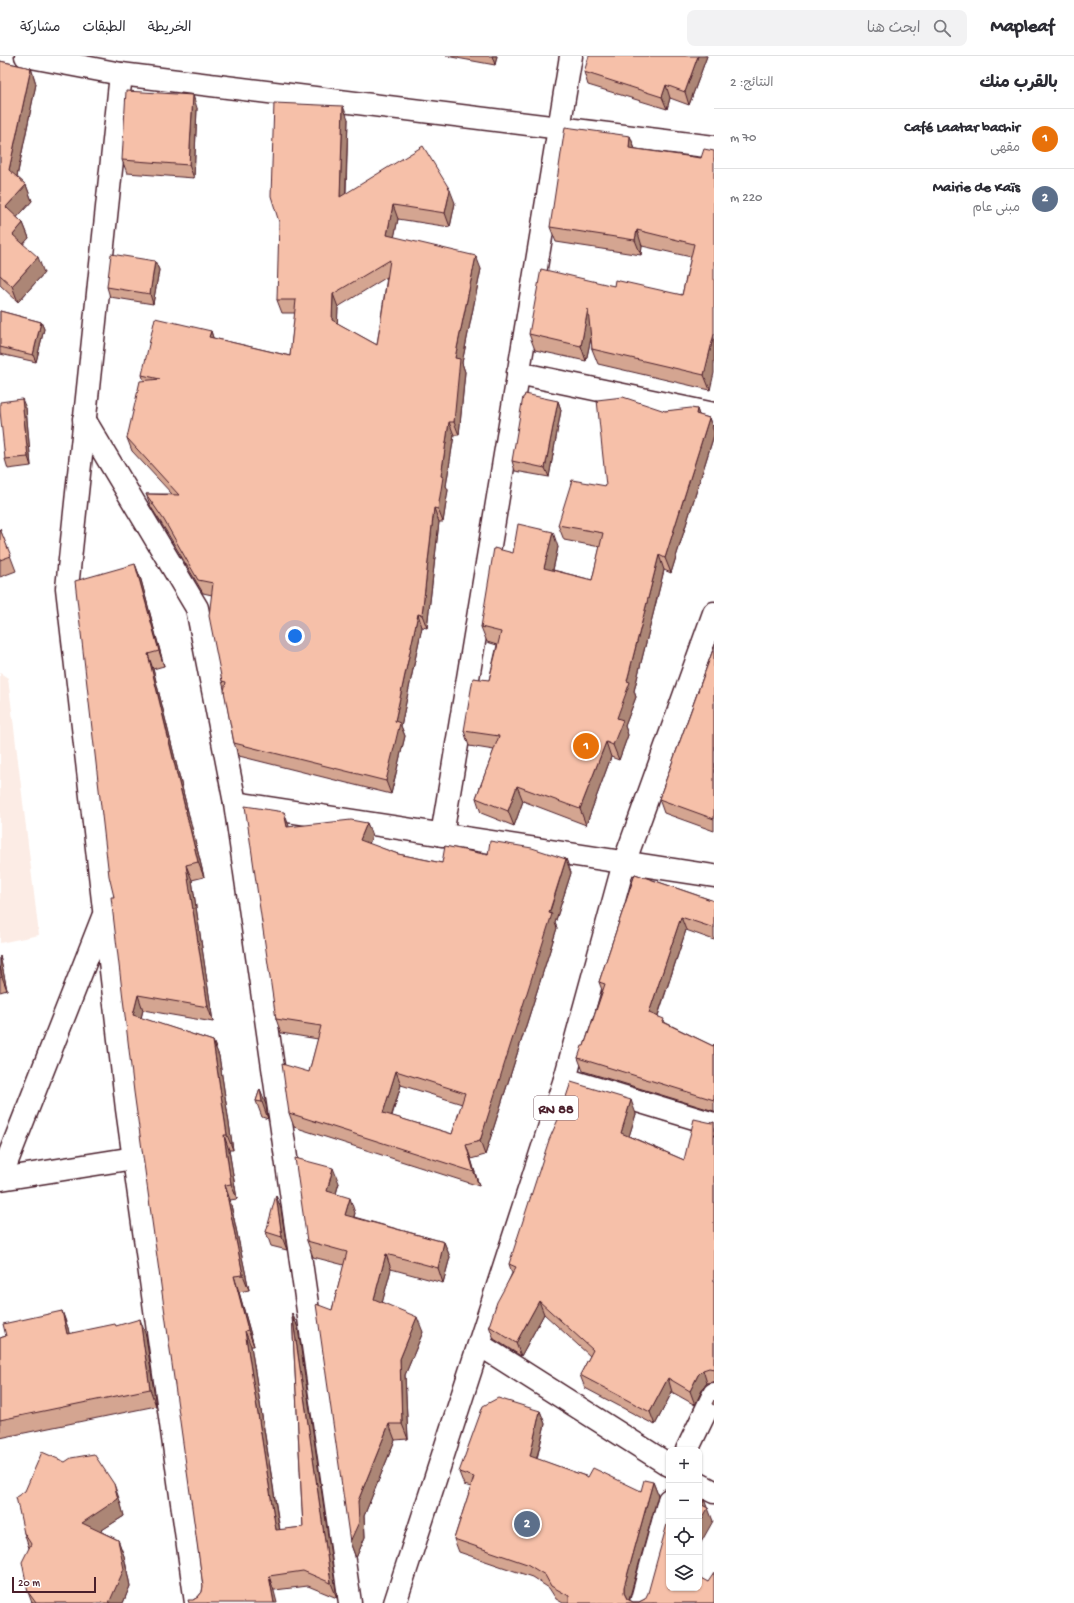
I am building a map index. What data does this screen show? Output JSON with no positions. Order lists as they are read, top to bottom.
{
  "streets": {
    "street": ["RN 88"]
  },
  "scale_bar": "20 m",
  "page": {
    "header": "Mapleaf",
    "search": "ابحث هنا",
    "nav": ["الخريطة", "الطبقات", "مشاركة"],
    "heading": ["بالقرب منك", "النتائج: 2"],
    "list": [
      {
        "mark": "1",
        "name": "Café Laatar bachir",
        "note": "مقهى",
        "value": "70 m"
      },
      {
        "mark": "2",
        "name": "Mairie de Kaïs",
        "note": "مبنى عام",
        "value": "220 m"
      }
    ],
    "pins": ["1", "2"],
    "map_buttons": ["+", "−"],
    "scale": "20 m"
  }
}
